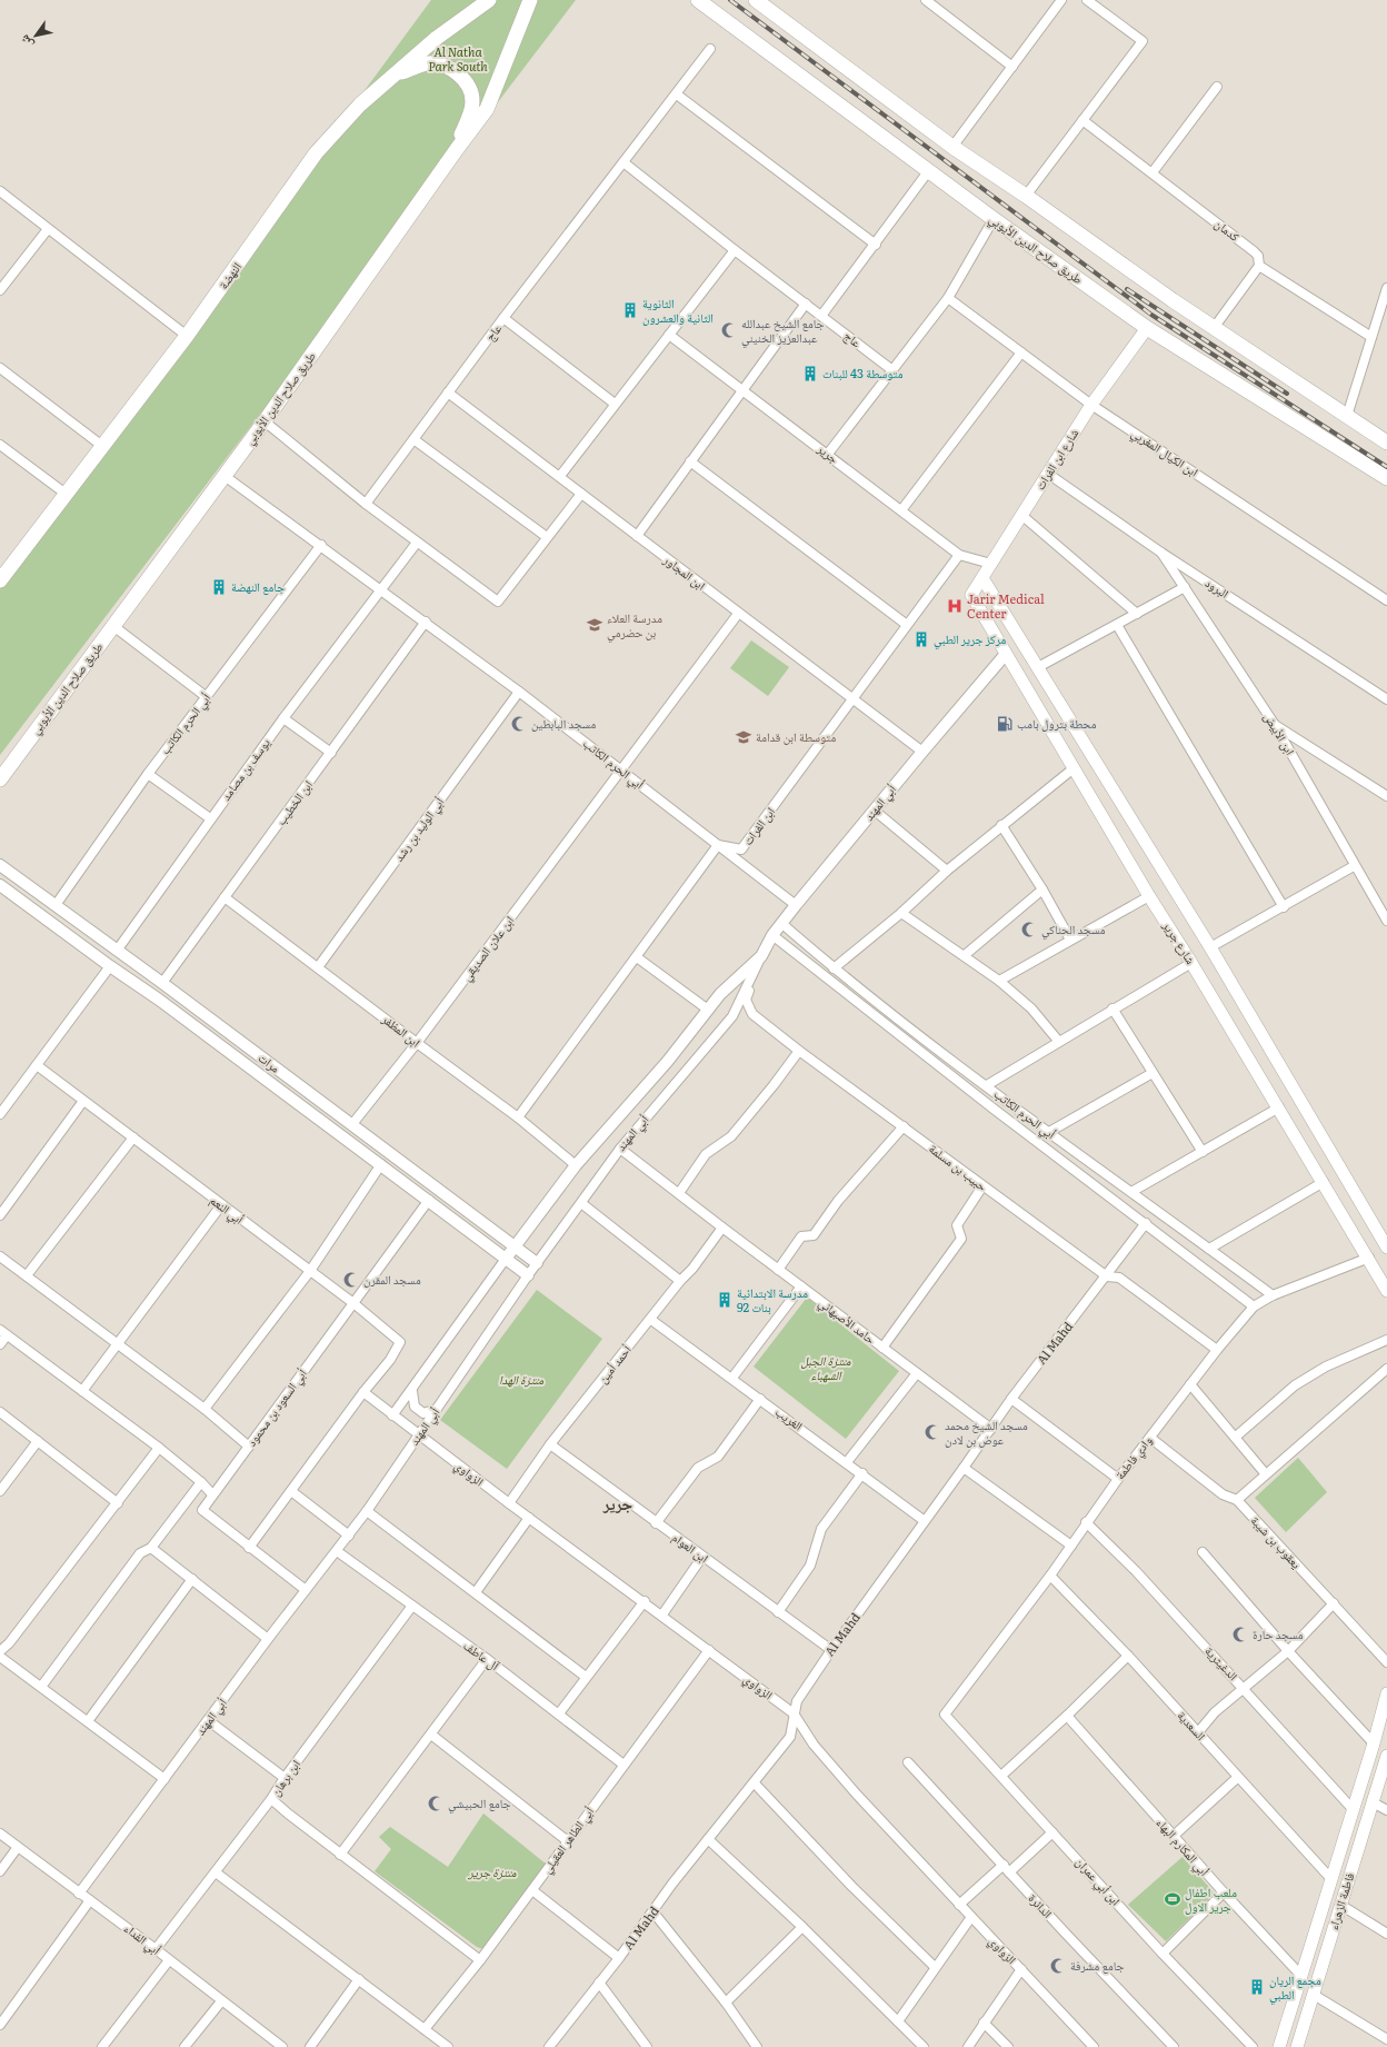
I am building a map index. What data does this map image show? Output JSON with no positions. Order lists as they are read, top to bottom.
{
  "streets": {
    "main road": [
      "طريق صلاح الدين الأيوبي",
      "النهضة",
      "شارع ابن الفرات",
      "شارع جرير",
      "فاطمة الزهراء"
    ],
    "street": [
      "كدمان",
      "عاج",
      "ابن الكيال المغربي",
      "جرير",
      "ابن المجاور",
      "البرود",
      "أبي الحرم الكاتب",
      "ابن الأبيض",
      "يوسف بن مصامد",
      "ابن الخطيب",
      "أبي المهند",
      "ابن الفرات",
      "أبي الوليد بن رشد",
      "ابن علان الصديقي",
      "ابن المظفر",
      "مرات",
      "حبيب بن مسلمة",
      "أبي النعم",
      "حامد الأصبهاني",
      "Al Mahd",
      "أحمد أمين",
      "أبي السعود بن محمود",
      "الغريب",
      "وادي فاطمة",
      "الزواوي",
      "يعقوب بن شيبة",
      "ابن العوام",
      "آل عاطف",
      "الدغيثرية",
      "السعدية",
      "ابن برهان",
      "أبي الطاهر العقيلي",
      "أبي المكارم البهاء",
      "ابن أبي عمران",
      "الدائرة",
      "أبي الفداء"
    ]
  },
  "crossings": [
    ["طريق صلاح الدين الأيوبي", "شارع ابن الفرات"],
    ["طريق صلاح الدين الأيوبي", "أبي الحرم الكاتب"],
    ["عاج", "ابن المجاور"],
    ["ابن الكيال المغربي", "شارع ابن الفرات"],
    ["جرير", "شارع ابن الفرات"],
    ["جرير", "ابن الفرات"],
    ["شارع ابن الفرات", "البرود"],
    ["شارع ابن الفرات", "شارع جرير"],
    ["ابن المجاور", "أبي المهند"],
    ["ابن المجاور", "ابن الفرات"],
    ["ابن المجاور", "ابن علان الصديقي"],
    ["البرود", "ابن الأبيض"],
    ["أبي الحرم الكاتب", "يوسف بن مصامد"],
    ["أبي الحرم الكاتب", "ابن الخطيب"],
    ["أبي الحرم الكاتب", "أبي المهند"],
    ["أبي الحرم الكاتب", "ابن الفرات"],
    ["أبي الحرم الكاتب", "أبي الوليد بن رشد"],
    ["أبي الحرم الكاتب", "ابن علان الصديقي"],
    ["أبي الحرم الكاتب", "مرات"],
    ["أبي الحرم الكاتب", "Al Mahd"],
    ["أبي الحرم الكاتب", "وادي فاطمة"],
    ["يوسف بن مصامد", "مرات"],
    ["ابن الخطيب", "ابن المظفر"],
    ["ابن الخطيب", "مرات"],
    ["أبي المهند", "شارع جرير"],
    ["أبي المهند", "ابن المظفر"],
    ["أبي المهند", "مرات"],
    ["أبي المهند", "حبيب بن مسلمة"],
    ["أبي المهند", "حامد الأصبهاني"],
    ["أبي المهند", "أبي السعود بن محمود"],
    ["أبي المهند", "الزواوي"],
    ["أبي المهند", "آل عاطف"],
    ["أبي المهند", "أبي الفداء"],
    ["أبي الوليد بن رشد", "ابن المظفر"],
    ["شارع جرير", "وادي فاطمة"],
    ["ابن علان الصديقي", "ابن المظفر"],
    ["ابن علان الصديقي", "مرات"],
    ["مرات", "أبي السعود بن محمود"],
    ["حبيب بن مسلمة", "Al Mahd"],
    ["حبيب بن مسلمة", "وادي فاطمة"],
    ["أبي النعم", "أبي السعود بن محمود"],
    ["أبي النعم", "الزواوي"],
    ["حامد الأصبهاني", "Al Mahd"],
    ["حامد الأصبهاني", "أحمد أمين"],
    ["Al Mahd", "الغريب"],
    ["Al Mahd", "الزواوي"],
    ["Al Mahd", "ابن العوام"],
    ["أحمد أمين", "الغريب"],
    ["أحمد أمين", "الزواوي"],
    ["أحمد أمين", "ابن العوام"],
    ["وادي فاطمة", "يعقوب بن شيبة"],
    ["وادي فاطمة", "الدغيثرية"],
    ["وادي فاطمة", "السعدية"],
    ["وادي فاطمة", "ابن أبي عمران"],
    ["الزواوي", "أبي الطاهر العقيلي"],
    ["آل عاطف", "ابن برهان"],
    ["آل عاطف", "أبي الطاهر العقيلي"],
    ["ابن برهان", "أبي الفداء"]
  ],
  "districts": ["جرير"],
  "parks": [
    "Al Natha Park South",
    "منتزة الجبل الشهباء",
    "منتزة الهدا",
    "منتزة جرير"
  ],
  "places": {
    "building": [
      "الثانوية الثانية والعشرون",
      "متوسطة 43 للبنات",
      "جامع النهضة",
      "مركز جرير الطبي",
      "مدرسة الابتدائية 92 بنات",
      "مجمع الريان الطبي"
    ],
    "mosque": [
      "جامع الشيخ عبدالله عبدالعزيز الخنيني",
      "مسجد البابطين",
      "مسجد الحناكي",
      "مسجد المقرن",
      "مسجد الشيخ محمد عوض بن لادن",
      "مسجد حارة",
      "جامع الحبيشي",
      "جامع مشرفة"
    ],
    "hospital": ["Jarir Medical Center"],
    "school or university": ["مدرسة العلاء بن حضرمي", "متوسطة ابن قدامة"],
    "fuel station": ["محطة بترول بامب"],
    "sports": ["ملعب اطفال جرير الاول"]
  },
  "north": "bottom left"
}
